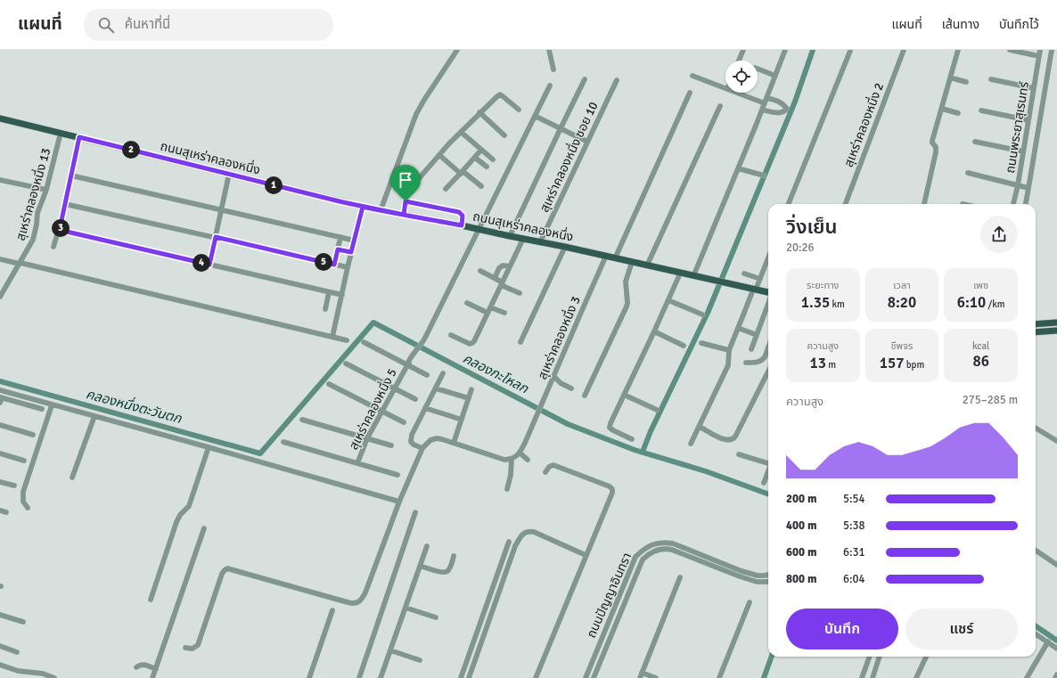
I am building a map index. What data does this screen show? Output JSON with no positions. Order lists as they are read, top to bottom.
{
  "streets": {
    "main road": ["ถนนสุเหร่าคลองหนึ่ง"],
    "street": [
      "สุเหร่าคลองหนึ่ง 2",
      "ถนนพระยาสุเรนทร์",
      "สุเหร่าคลองหนึ่ง ซอย 10",
      "สุเหร่าคลองหนึ่ง 13",
      "สุเหร่าคลองหนึ่ง 3",
      "สุเหร่าคลองหนึ่ง 5",
      "ถนนปัญญาอินทรา"
    ]
  },
  "crossings": [
    ["สุเหร่าคลองหนึ่ง ซอย 10", "ถนนสุเหร่าคลองหนึ่ง"],
    ["ถนนสุเหร่าคลองหนึ่ง", "สุเหร่าคลองหนึ่ง 13"],
    ["ถนนสุเหร่าคลองหนึ่ง", "สุเหร่าคลองหนึ่ง 3"],
    ["ถนนสุเหร่าคลองหนึ่ง", "สุเหร่าคลองหนึ่ง 5"]
  ],
  "water": ["คลองกะโหลก", "คลองหนึ่งตะวันตก"],
  "page": {
    "header": "แผนที่",
    "search": "ค้นหาที่นี่",
    "nav": ["แผนที่", "เส้นทาง", "บันทึกไว้"],
    "pins": [
      "2",
      "1",
      "3",
      "5",
      "4"
    ],
    "heading": ["วิ่งเย็น", "20:26"],
    "stats": [
      ["ระยะทาง", "1.35 km"],
      ["เวลา", "8:20"],
      ["เพซ", "6:10 /km"],
      ["ความสูง", "13 m"],
      ["ชีพจร", "157 bpm"],
      ["kcal", "86"]
    ],
    "chart": ["ความสูง", "275–285 m"],
    "list": [
      {
        "name": "200 m",
        "note": "5:54"
      },
      {
        "name": "400 m",
        "note": "5:38"
      },
      {
        "name": "600 m",
        "note": "6:31"
      },
      {
        "name": "800 m",
        "note": "6:04"
      }
    ],
    "buttons": ["บันทึก", "แชร์"]
  }
}
